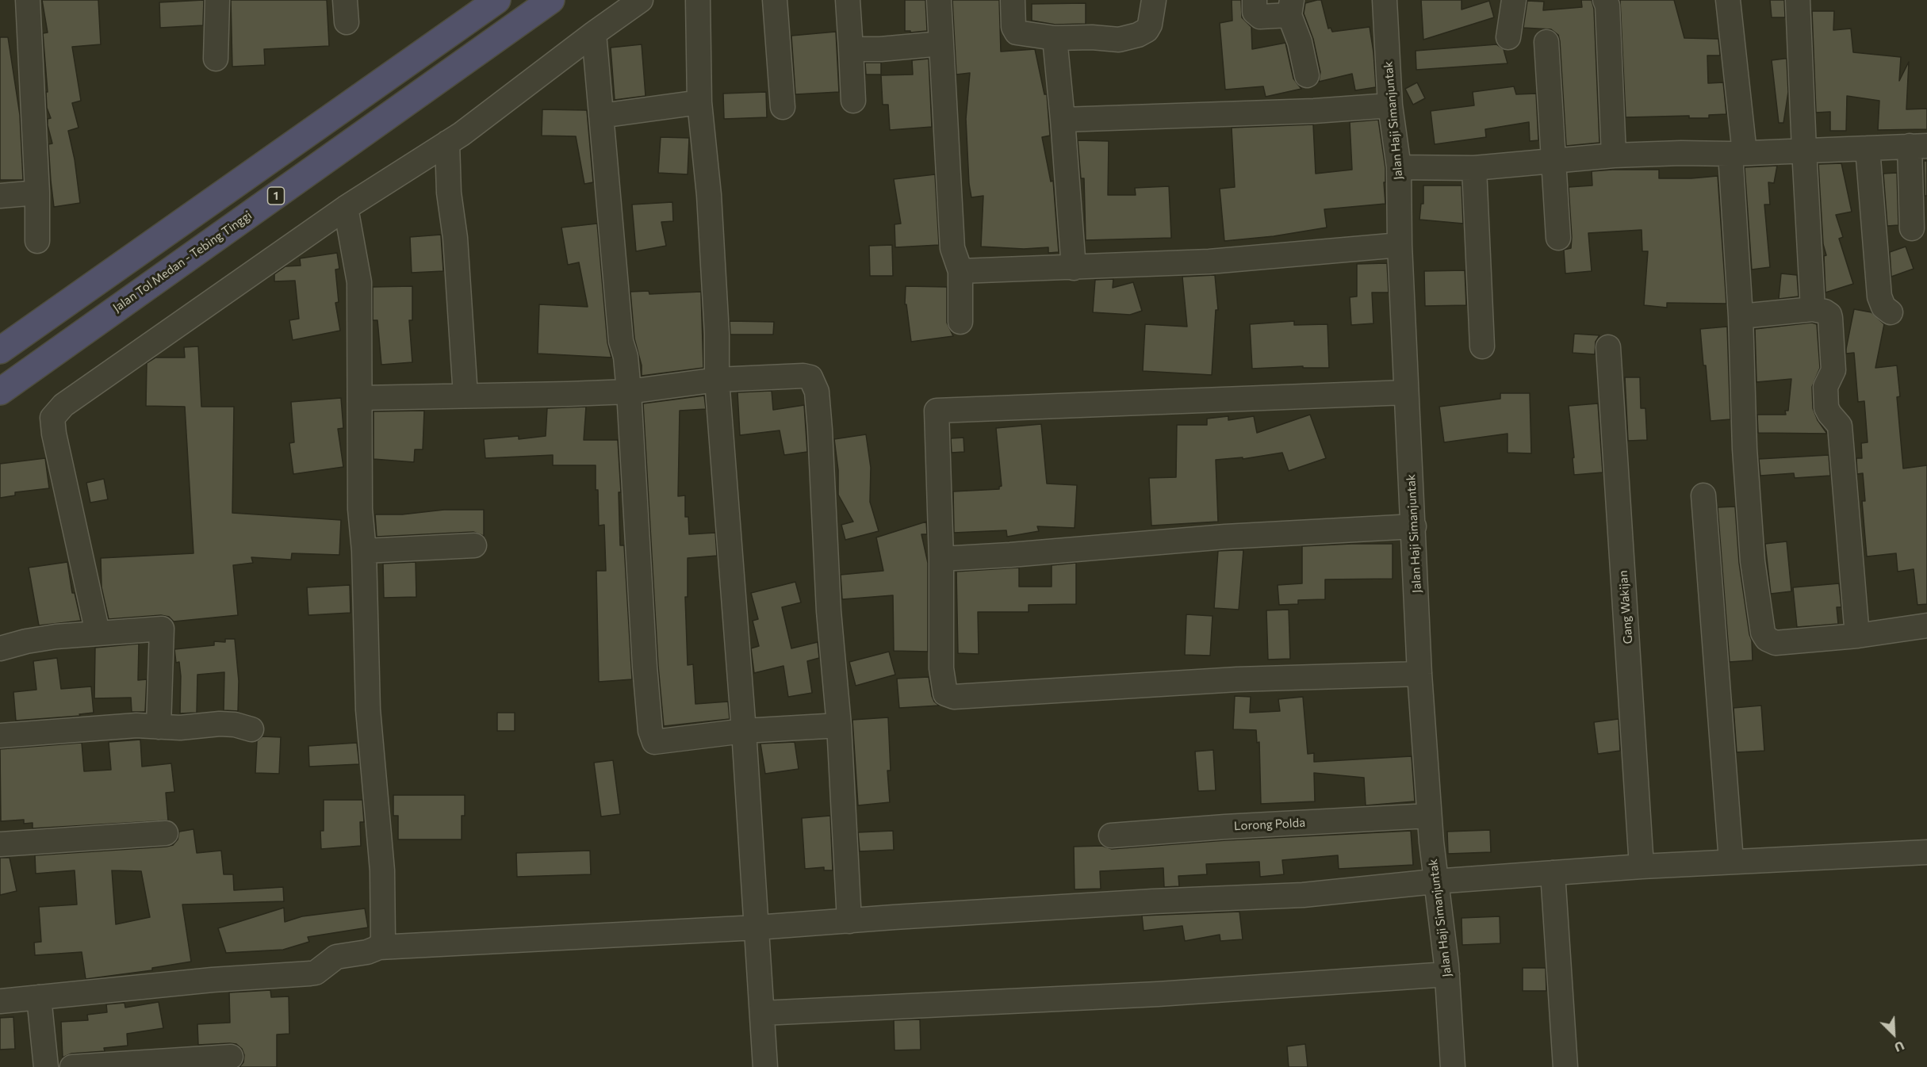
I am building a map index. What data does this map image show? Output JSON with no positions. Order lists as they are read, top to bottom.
{
  "streets": {
    "highway": ["1", "Jalan Tol Medan - Tebing Tinggi"],
    "street": ["Jalan Haji Simanjuntak", "Gang Wakijan", "Lorong Polda"]
  },
  "crossings": [
    ["Jalan Haji Simanjuntak", "Lorong Polda"]
  ],
  "north": "bottom right"
}
